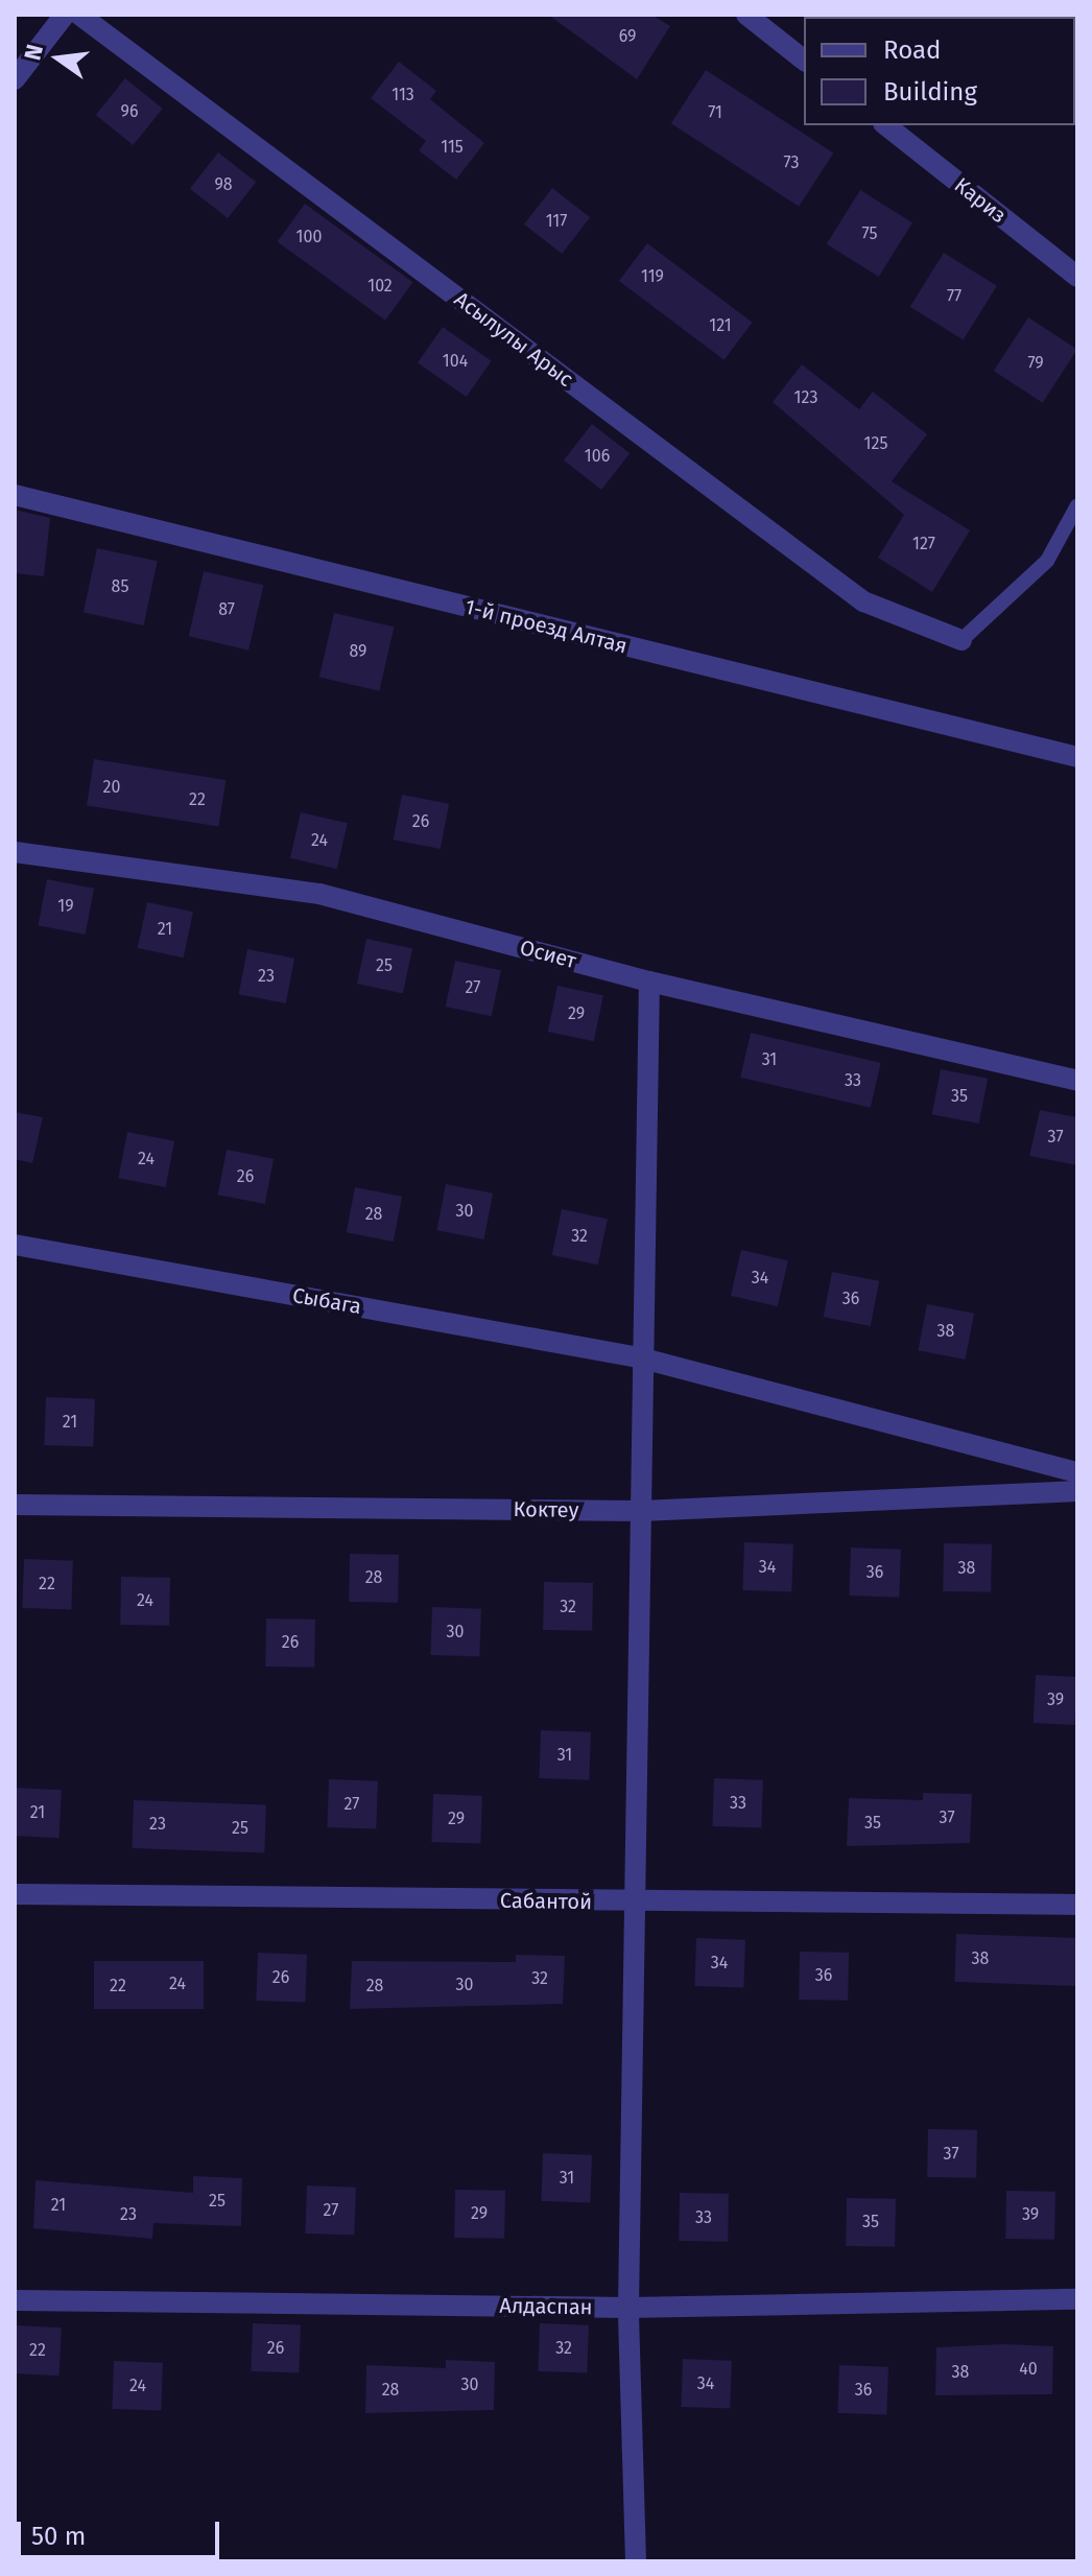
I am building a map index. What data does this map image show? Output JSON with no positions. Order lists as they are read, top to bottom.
{
  "streets": {
    "street": [
      "Кариз",
      "Асылулы Арыс",
      "1-й проезд Алтая",
      "Осиет",
      "Сыбага",
      "Коктеу",
      "Сабантой",
      "Алдаспан"
    ]
  },
  "house_numbers": [
    "69",
    "113",
    "96",
    "71",
    "115",
    "73",
    "98",
    "117",
    "75",
    "100",
    "119",
    "102",
    "77",
    "121",
    "104",
    "79",
    "123",
    "125",
    "106",
    "127",
    "85",
    "87",
    "89",
    "20",
    "22",
    "26",
    "24",
    "19",
    "21",
    "25",
    "23",
    "27",
    "29",
    "31",
    "33",
    "35",
    "37",
    "24",
    "26",
    "30",
    "28",
    "32",
    "34",
    "36",
    "38",
    "21",
    "34",
    "38",
    "36",
    "28",
    "22",
    "24",
    "32",
    "30",
    "26",
    "39",
    "31",
    "33",
    "27",
    "21",
    "37",
    "29",
    "35",
    "23",
    "25",
    "38",
    "34",
    "36",
    "26",
    "32",
    "24",
    "30",
    "22",
    "28",
    "37",
    "31",
    "25",
    "21",
    "27",
    "29",
    "23",
    "39",
    "33",
    "35",
    "26",
    "32",
    "22",
    "40",
    "38",
    "34",
    "30",
    "24",
    "28",
    "36"
  ],
  "legend": ["Road", "Building"],
  "scale_bar": "50 m",
  "north": "left"
}
